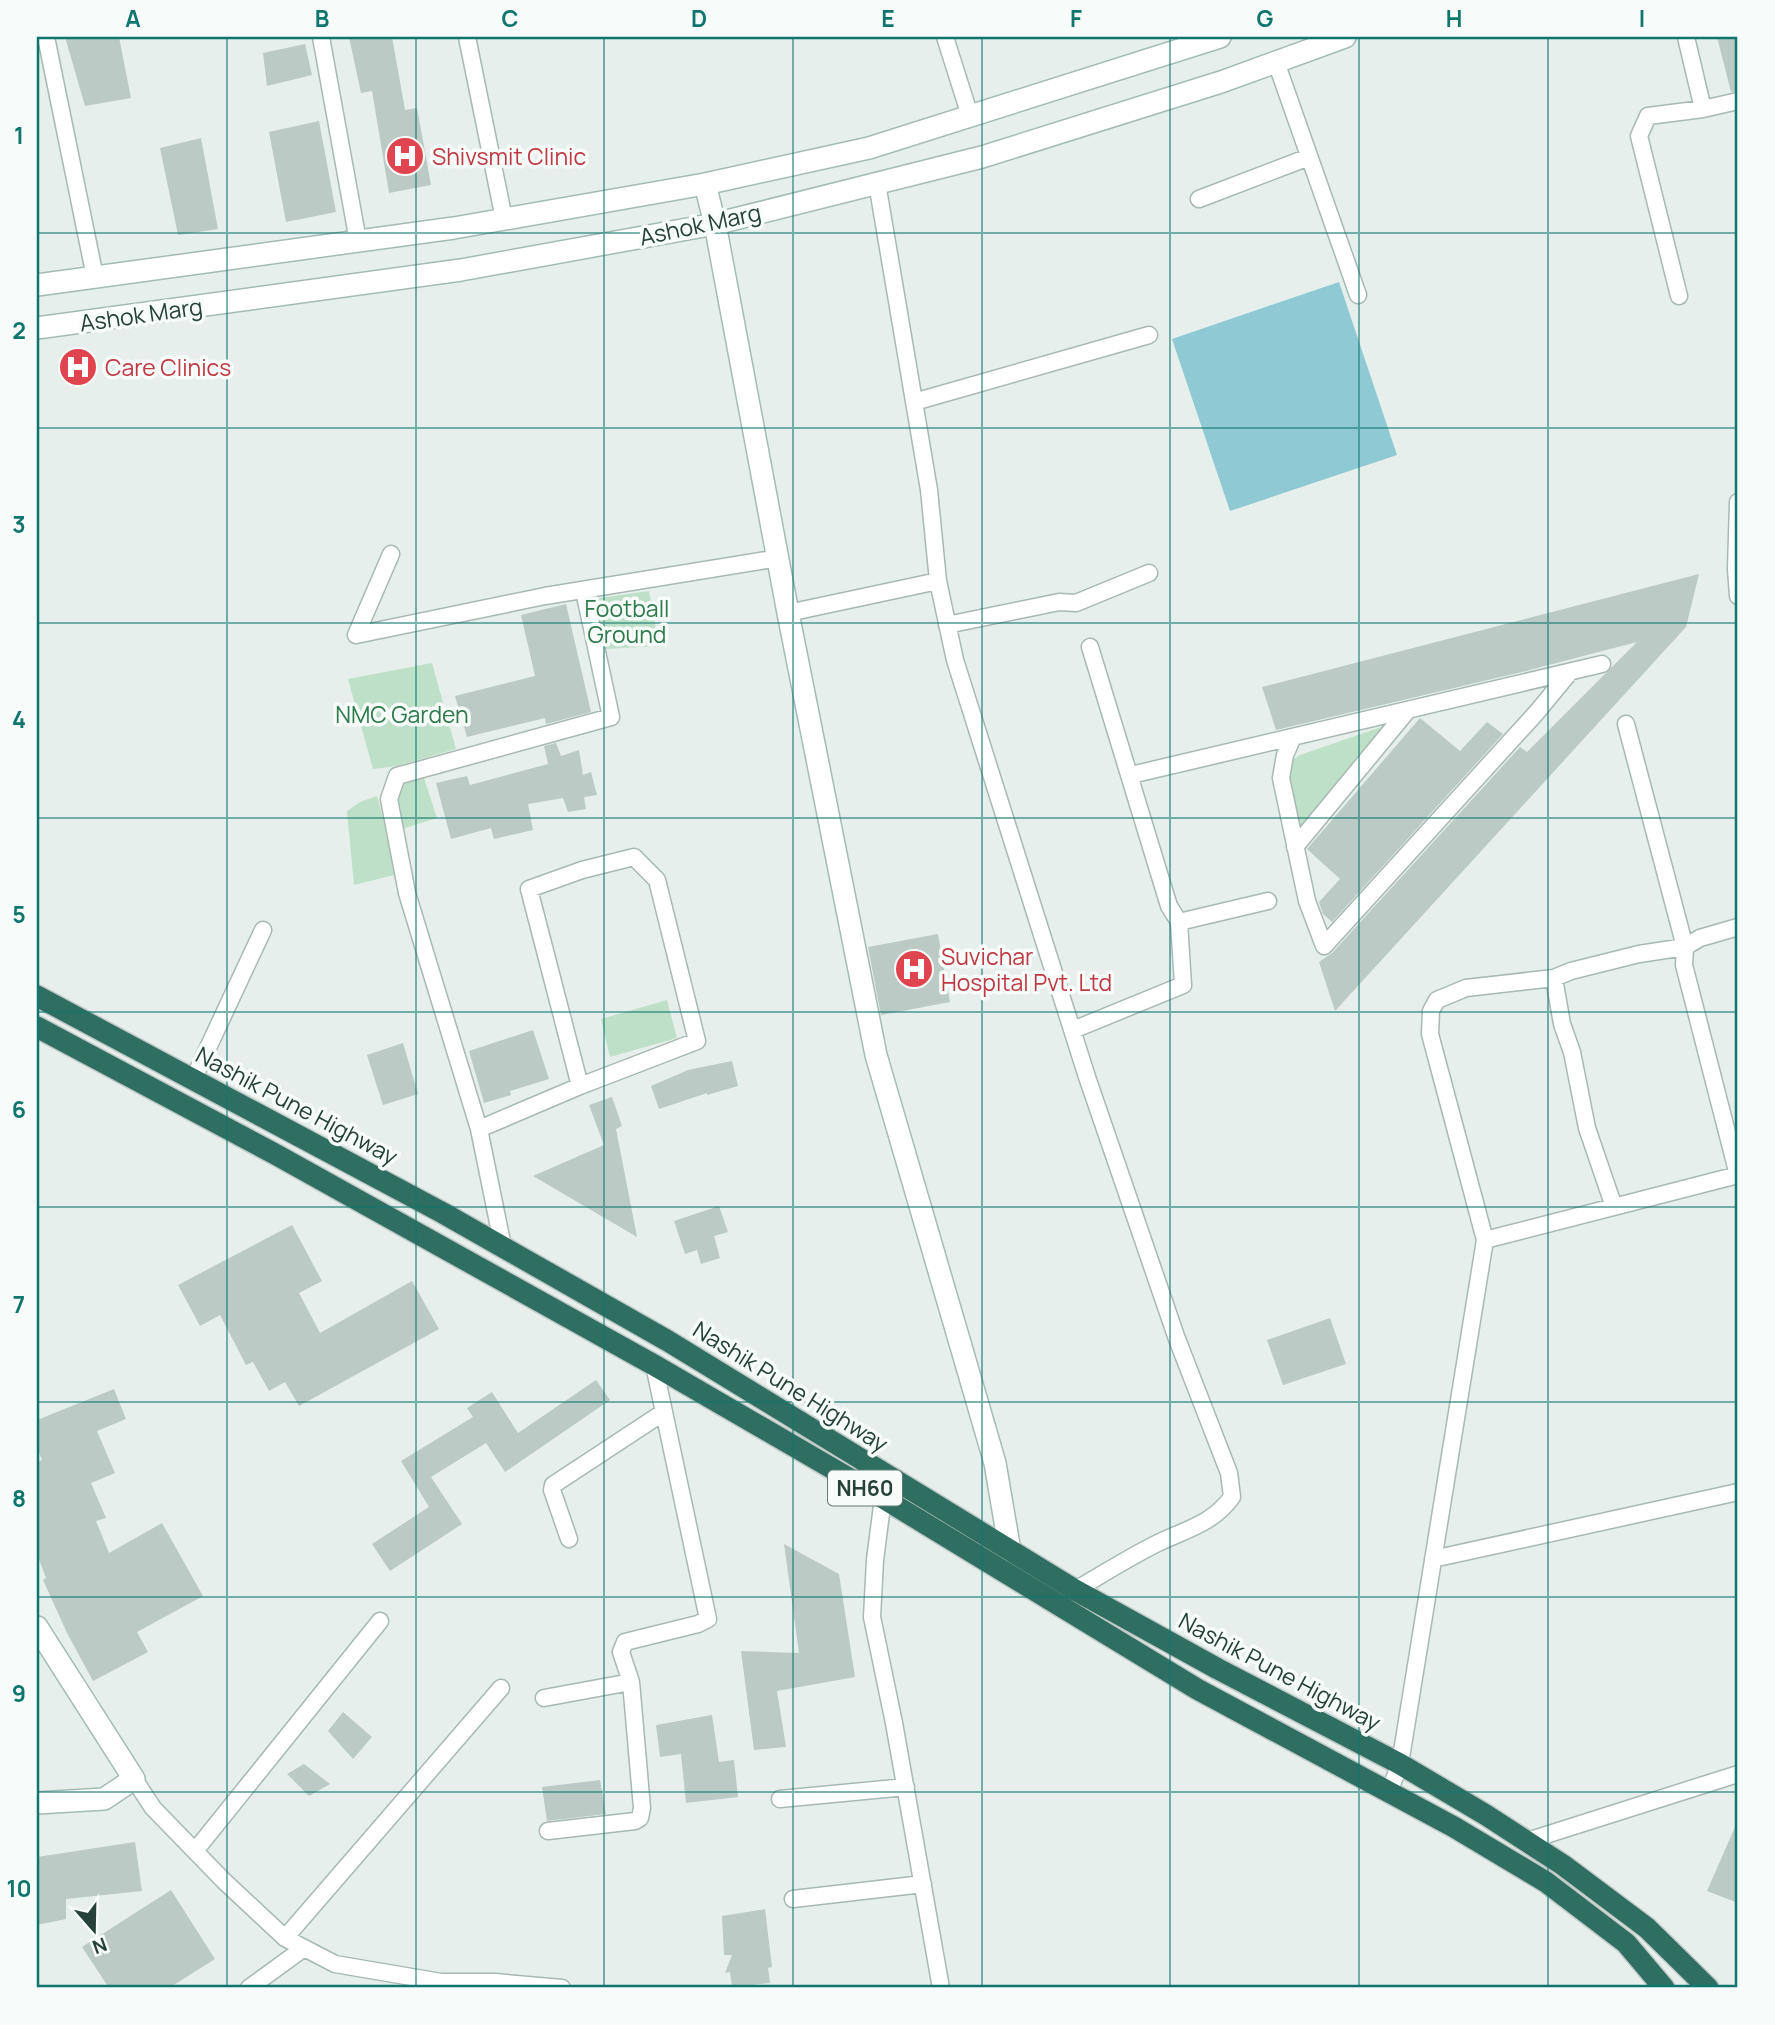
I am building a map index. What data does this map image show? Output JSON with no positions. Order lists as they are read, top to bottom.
{
  "streets": {
    "highway": ["Nashik Pune Highway", "NH60"],
    "street": ["Ashok Marg"]
  },
  "parks": ["Football Ground", "NMC Garden"],
  "places": {
    "hospital": ["Shivsmit Clinic", "Care Clinics", "Suvichar Hospital Pvt. Ltd"]
  },
  "north": "bottom",
  "grid": {
    "columns": [
      "A",
      "B",
      "C",
      "D",
      "E",
      "F",
      "G",
      "H",
      "I"
    ],
    "rows": [
      "1",
      "2",
      "3",
      "4",
      "5",
      "6",
      "7",
      "8",
      "9",
      "10"
    ]
  }
}
